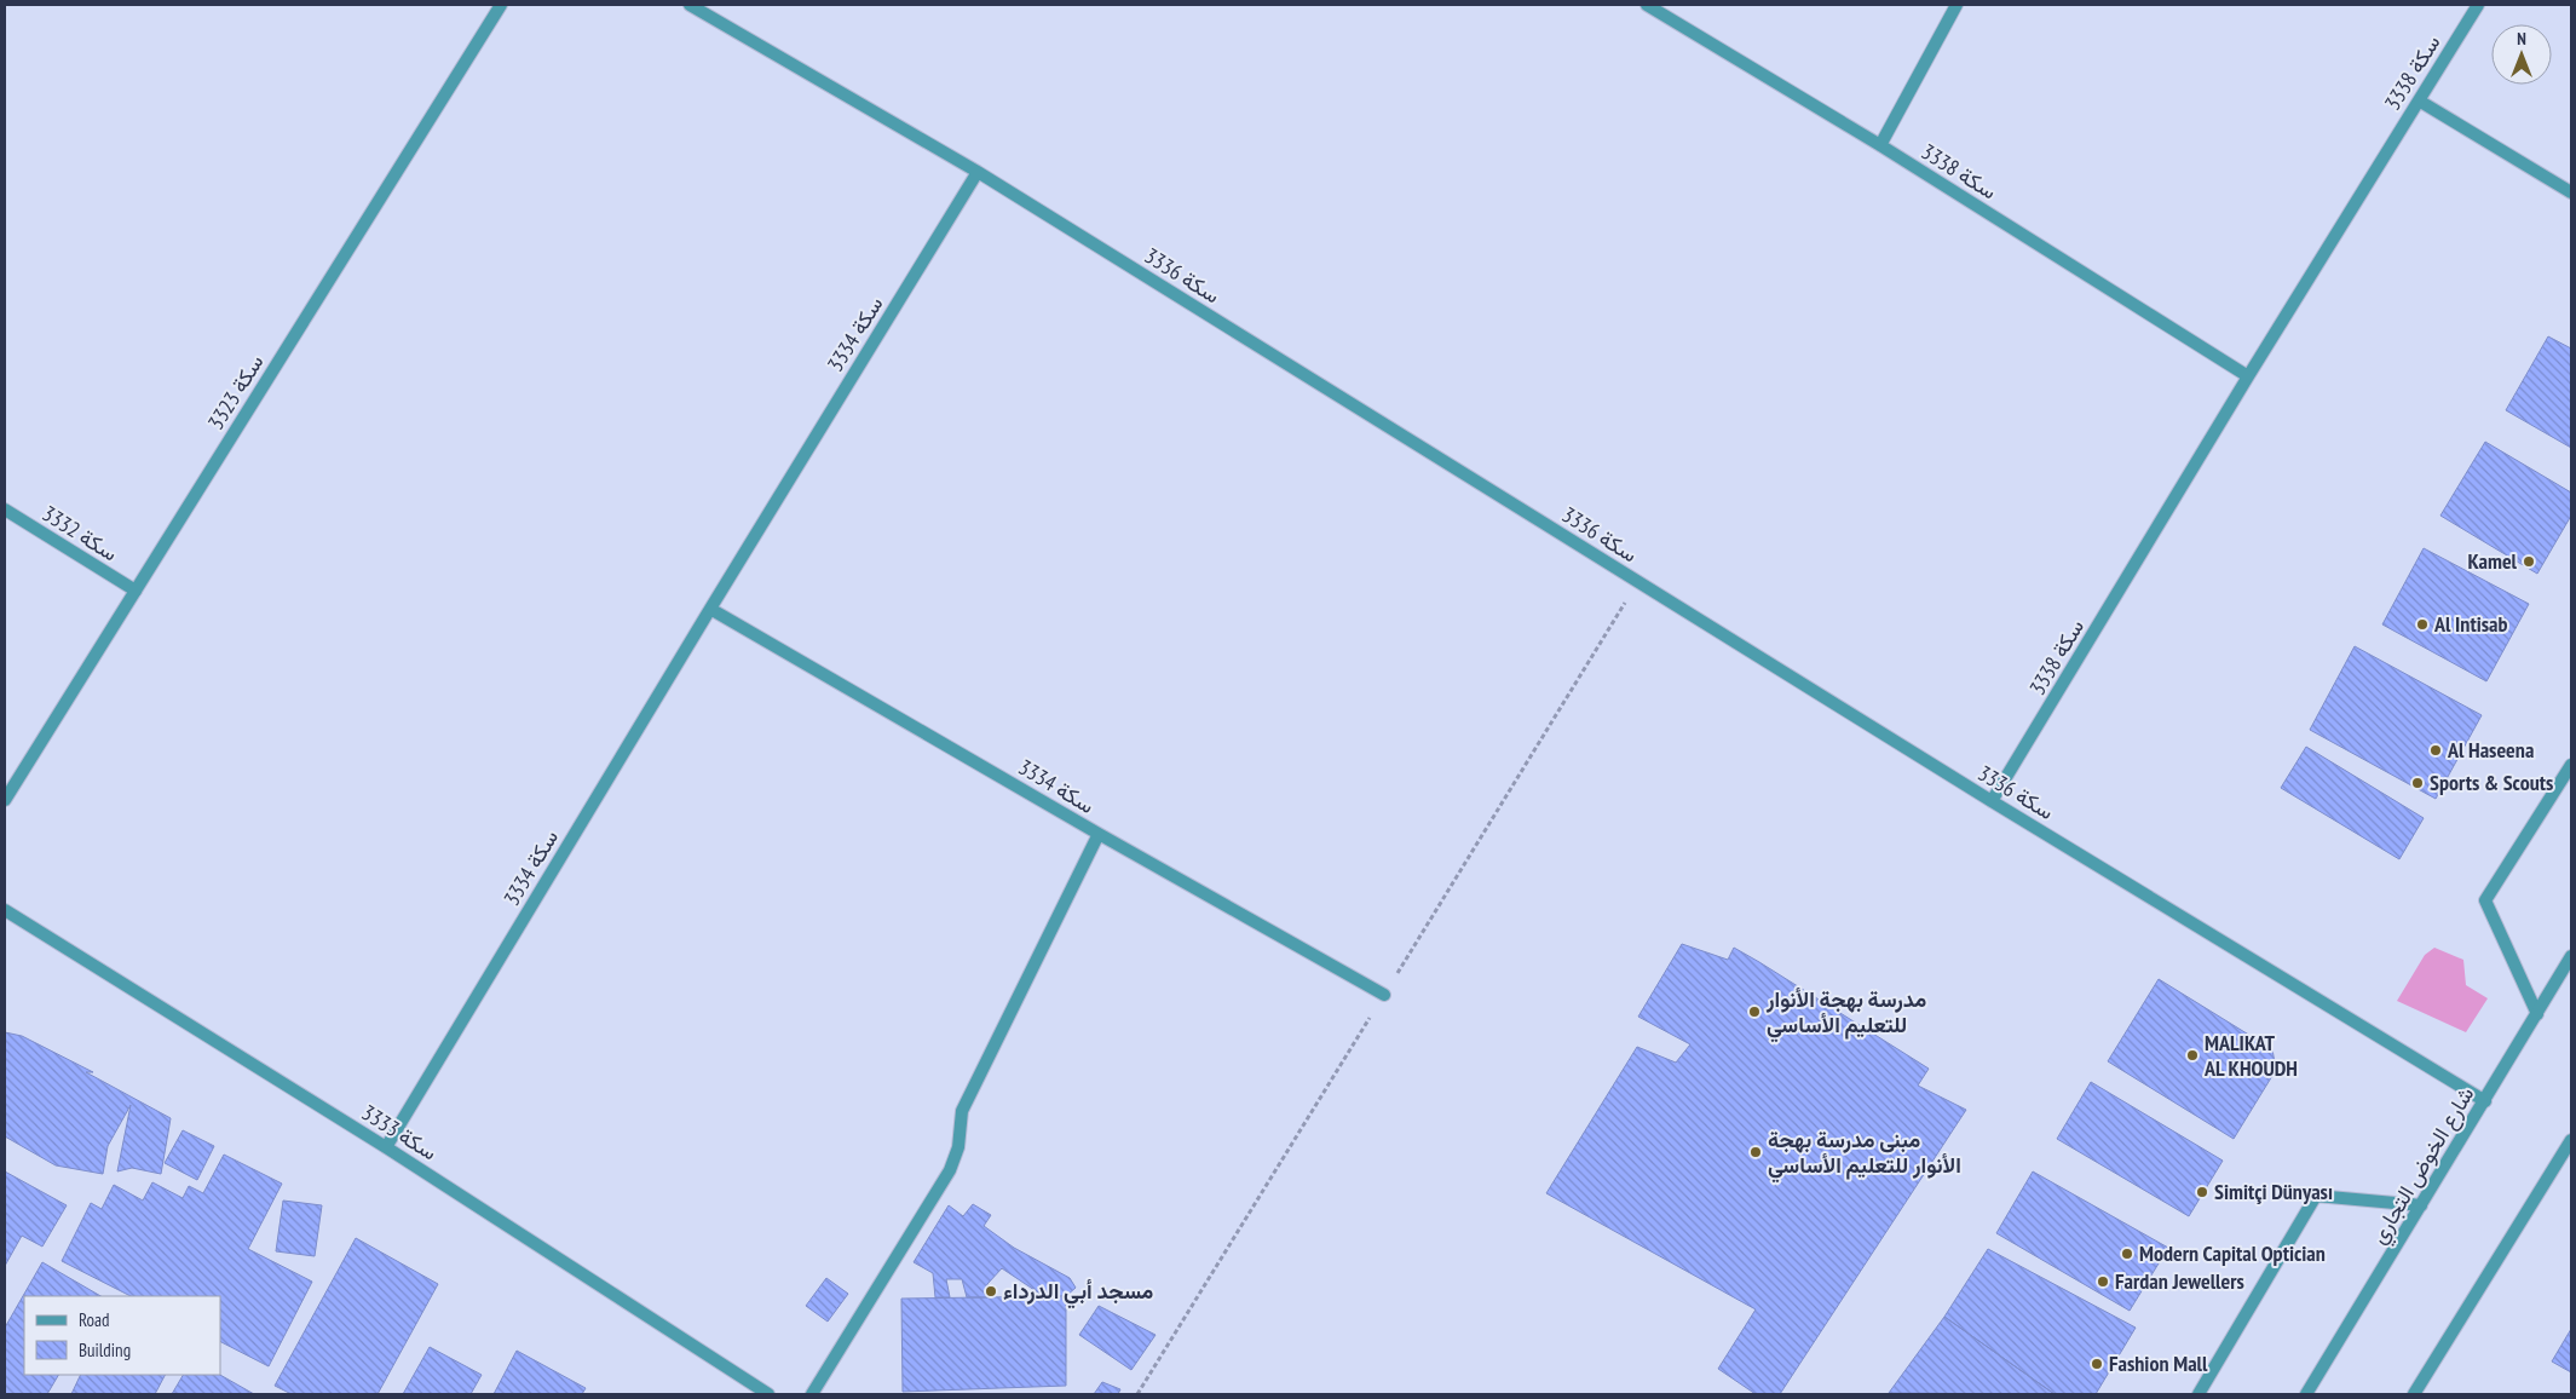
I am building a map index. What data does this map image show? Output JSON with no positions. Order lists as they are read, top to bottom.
{
  "streets": {
    "street": [
      "سكة 3338",
      "سكة 3336",
      "سكة 3334",
      "سكة 3323",
      "سكة 3332",
      "سكة 3333",
      "شارع الخوض التجاري"
    ]
  },
  "crossings": [
    ["سكة 3338", "سكة 3336"],
    ["سكة 3336", "سكة 3334"],
    ["سكة 3336", "شارع الخوض التجاري"],
    ["سكة 3334", "سكة 3333"],
    ["سكة 3323", "سكة 3332"]
  ],
  "places": [
    "Kamel",
    "Al Intisab",
    "Al Haseena",
    "Sports & Scouts",
    "مدرسة بهجة الأنوار للتعليم الأساسي",
    "MALIKAT AL KHOUDH",
    "مبنى مدرسة بهجة الأنوار للتعليم الأساسي",
    "Simitçi Dünyası",
    "Modern Capital Optician",
    "Fardan Jewellers",
    "مسجد أبي الدرداء",
    "Fashion Mall"
  ],
  "legend": ["Road", "Building"],
  "north": "top"
}
